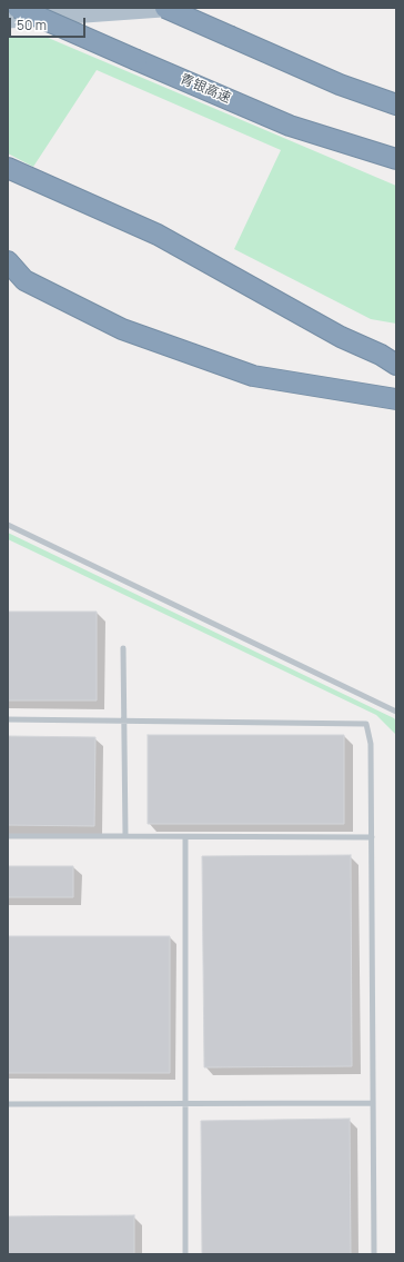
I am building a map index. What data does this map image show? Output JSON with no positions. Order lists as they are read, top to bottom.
{
  "streets": {
    "highway": ["青银高速"]
  },
  "scale_bar": "50 m"
}
